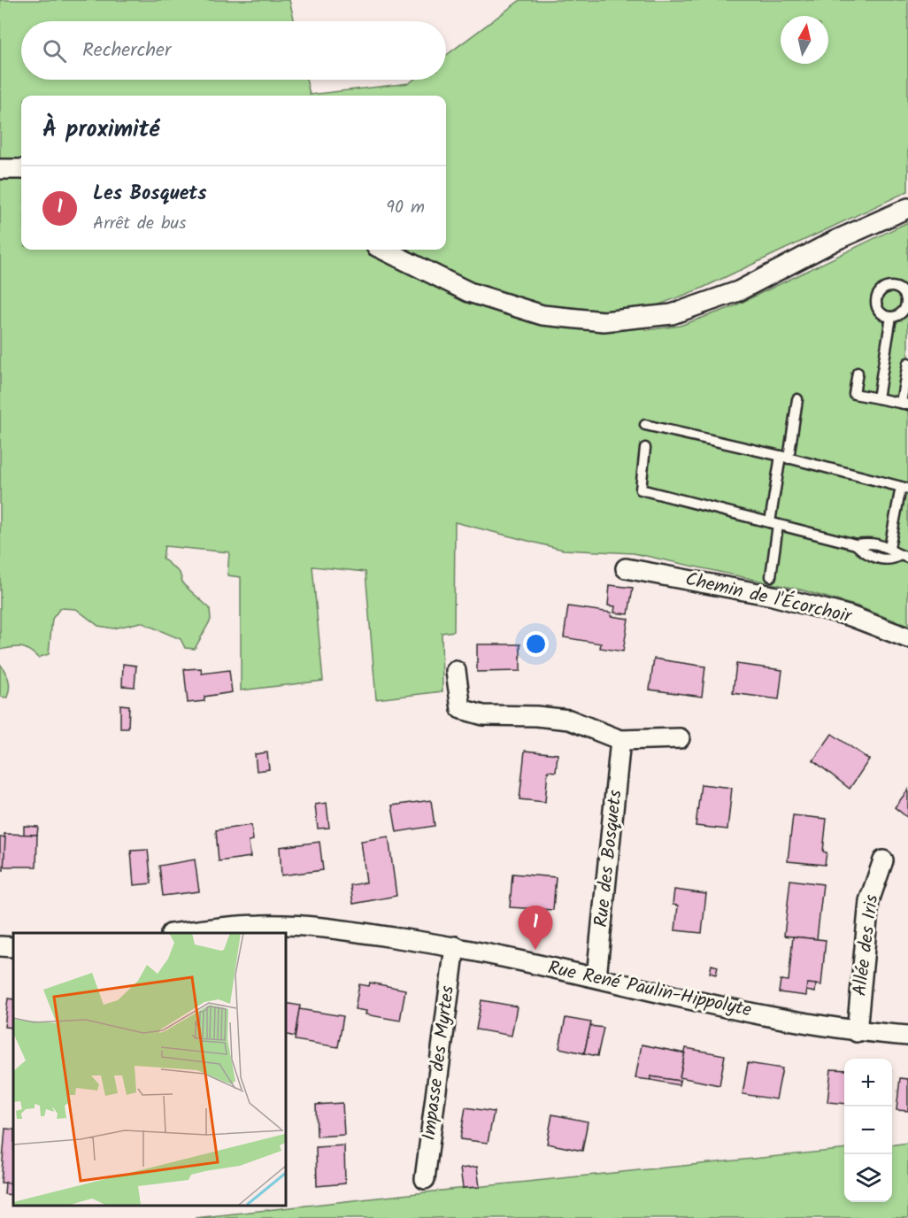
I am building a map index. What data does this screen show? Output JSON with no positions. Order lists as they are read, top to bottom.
{
  "streets": {
    "street": [
      "Chemin de l'Écorchoir",
      "Rue des Bosquets",
      "Allée des Iris",
      "Rue René Paulin-Hippolyte",
      "Impasse des Myrtes"
    ]
  },
  "crossings": [
    ["Rue des Bosquets", "Rue René Paulin-Hippolyte"],
    ["Allée des Iris", "Rue René Paulin-Hippolyte"],
    ["Rue René Paulin-Hippolyte", "Impasse des Myrtes"]
  ],
  "north": "top",
  "page": {
    "search": "Rechercher",
    "heading": "À proximité",
    "list": [
      {
        "mark": "1",
        "name": "Les Bosquets",
        "note": "Arrêt de bus",
        "value": "90 m"
      }
    ],
    "pins": "1",
    "map_buttons": ["+", "−"]
  }
}
